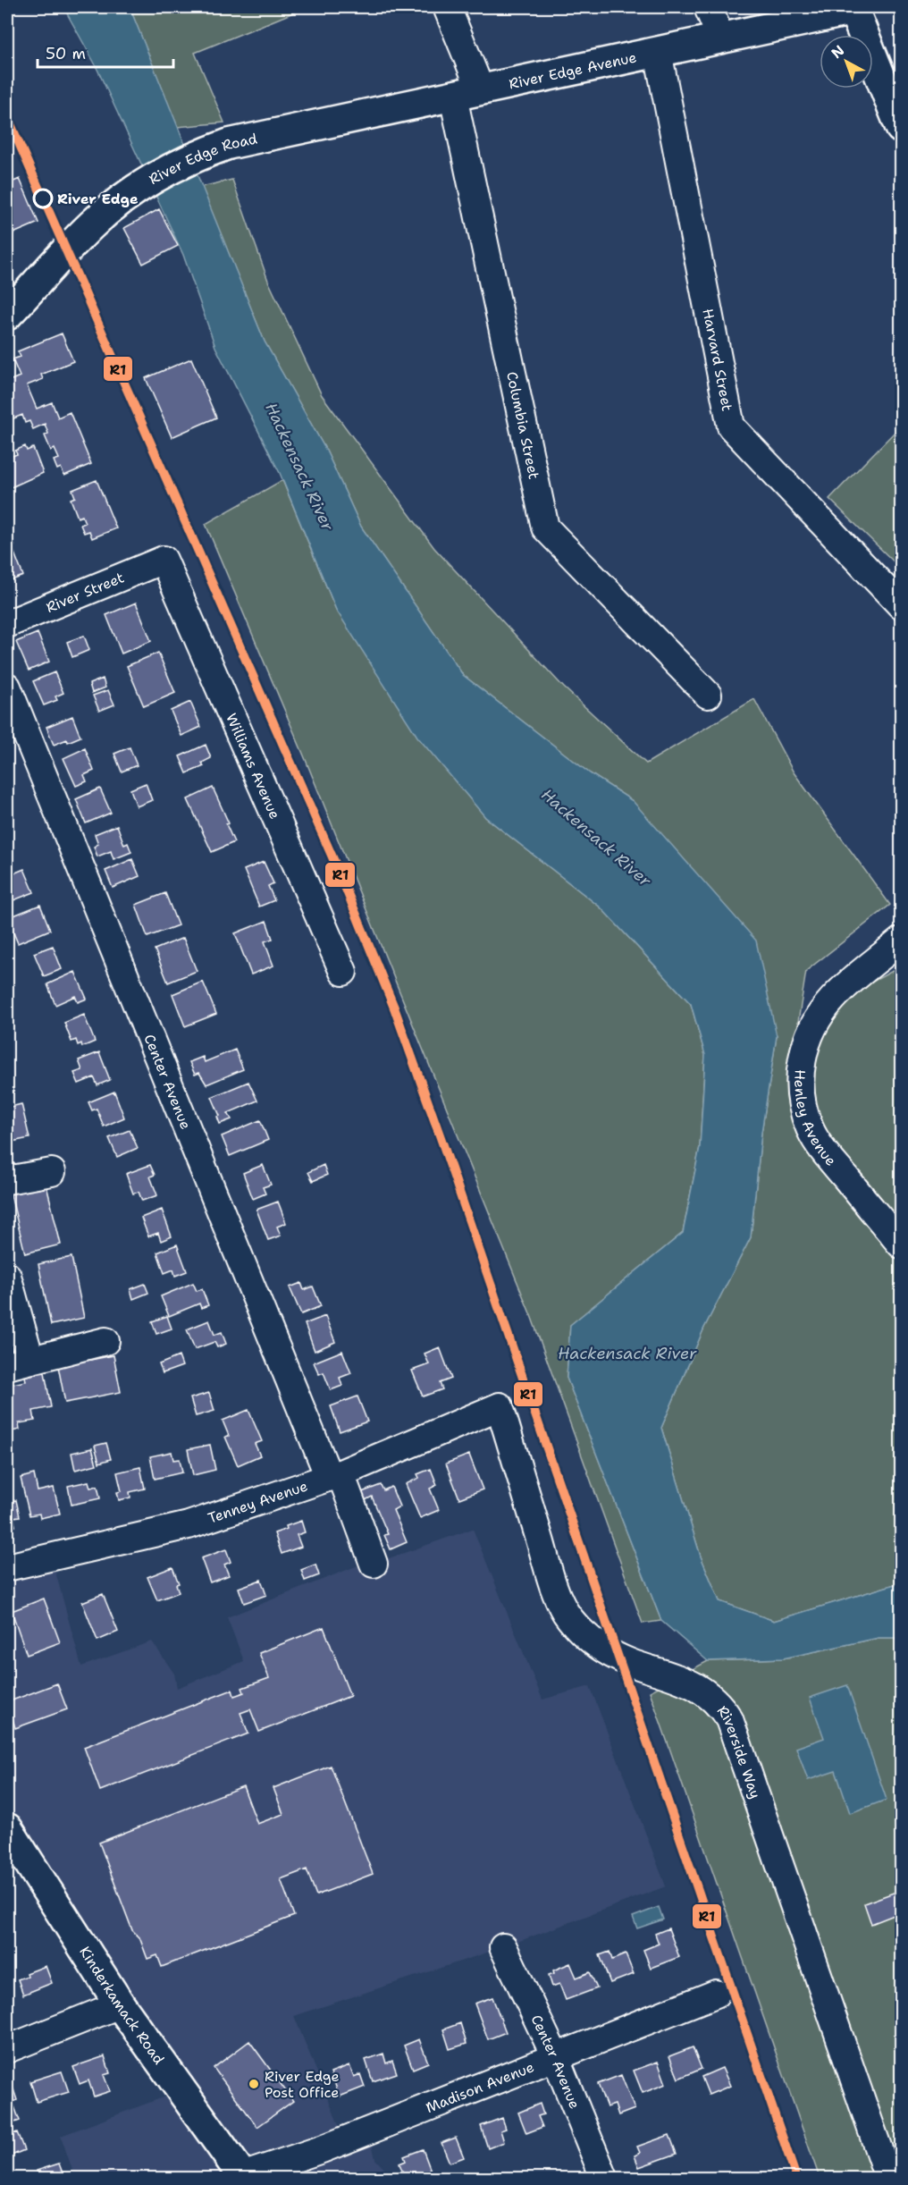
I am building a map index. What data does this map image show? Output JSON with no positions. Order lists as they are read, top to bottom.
{
  "streets": {
    "main road": ["River Edge Avenue", "River Edge Road", "Kinderkamack Road"],
    "street": [
      "Harvard Street",
      "Columbia Street",
      "River Street",
      "Williams Avenue",
      "Center Avenue",
      "Henley Avenue",
      "Tenney Avenue",
      "Riverside Way",
      "Madison Avenue"
    ]
  },
  "crossings": [
    ["River Edge Avenue", "River Edge Road"],
    ["River Edge Avenue", "Harvard Street"],
    ["River Edge Avenue", "Columbia Street"],
    ["River Street", "Williams Avenue"],
    ["Center Avenue", "Tenney Avenue"],
    ["Center Avenue", "Madison Avenue"],
    ["Tenney Avenue", "Riverside Way"],
    ["Kinderkamack Road", "Madison Avenue"]
  ],
  "water": ["Hackensack River"],
  "places": ["River Edge", "River Edge Post Office"],
  "lines": ["transit line R1"],
  "scale_bar": "50 m",
  "north": "top left"
}
